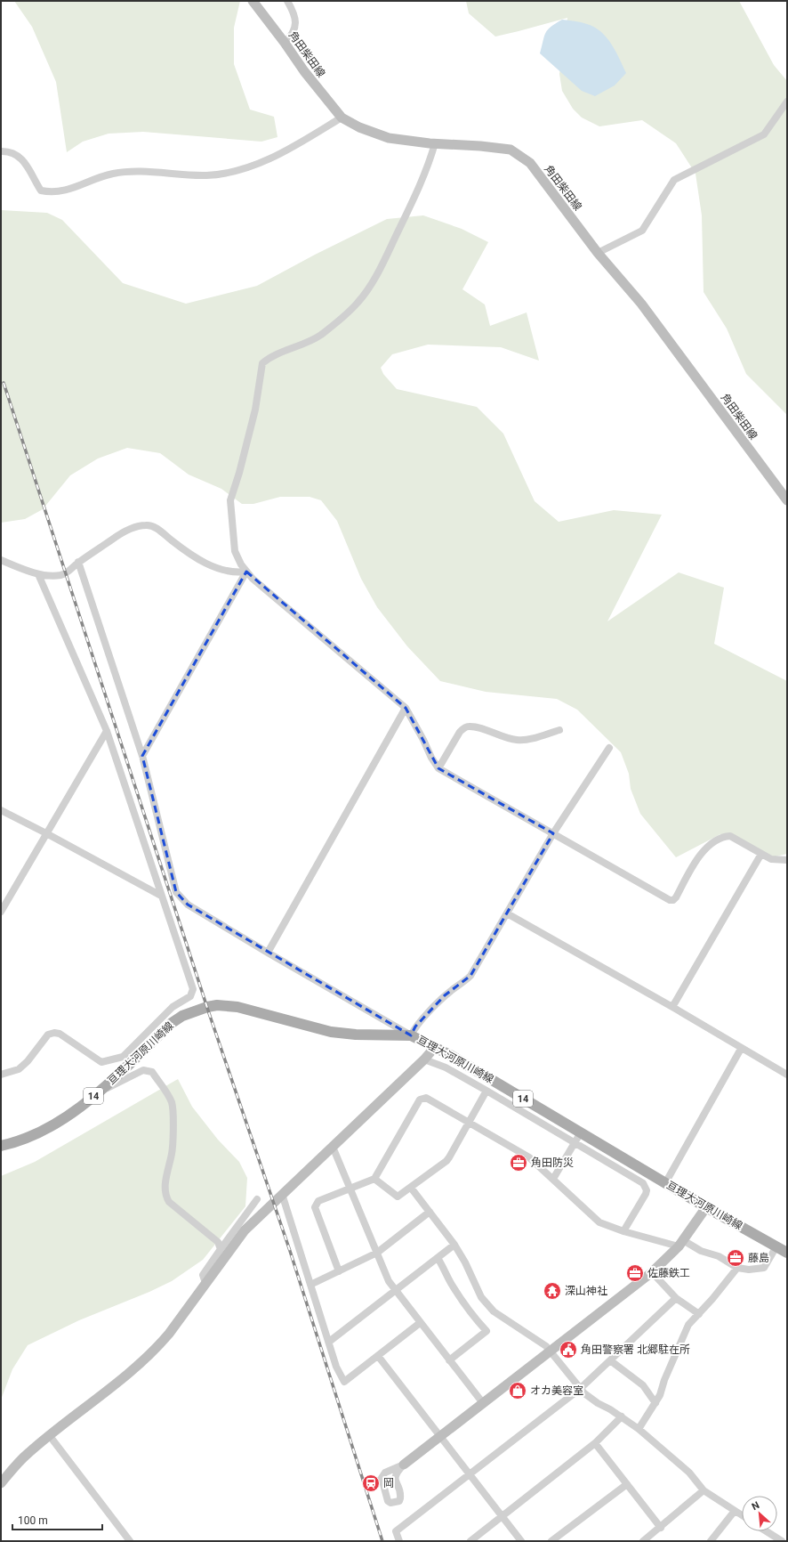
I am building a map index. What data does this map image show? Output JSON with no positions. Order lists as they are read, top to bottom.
{
  "streets": {
    "main road": ["亘理大河原川崎線", "14"],
    "street": ["角田柴田線"]
  },
  "places": {
    "office": ["角田防災", "藤島", "佐藤鉄工"],
    "temple": ["深山神社"],
    "public building": ["角田警察署 北郷駐在所"],
    "shop": ["オカ美容室"],
    "station": ["岡"]
  },
  "scale_bar": "100 m",
  "north": "top left"
}
